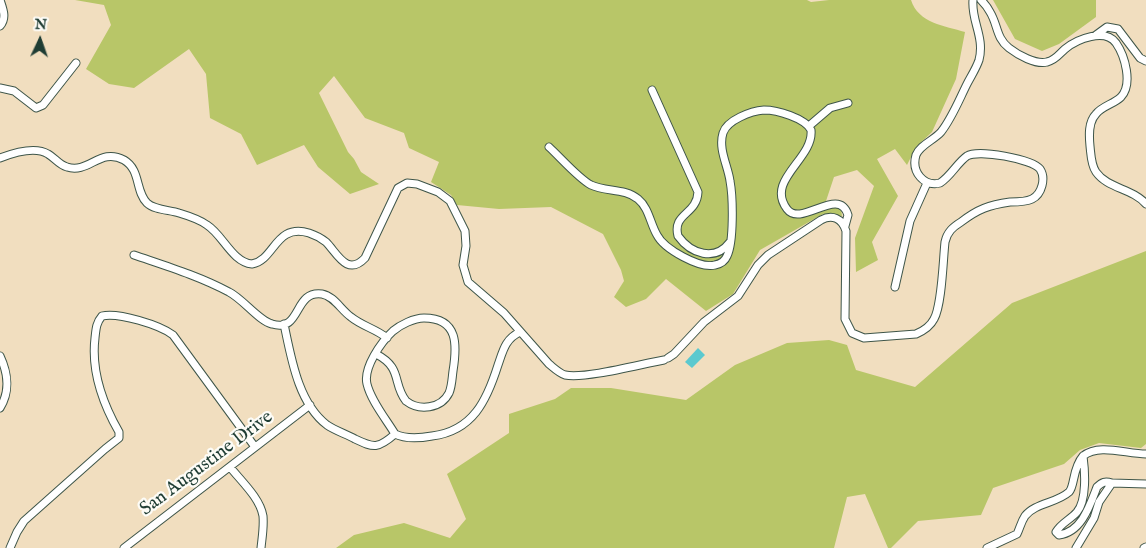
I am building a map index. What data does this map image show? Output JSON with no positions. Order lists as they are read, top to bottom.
{
  "streets": {
    "street": ["San Augustine Drive"]
  },
  "north": "top"
}
